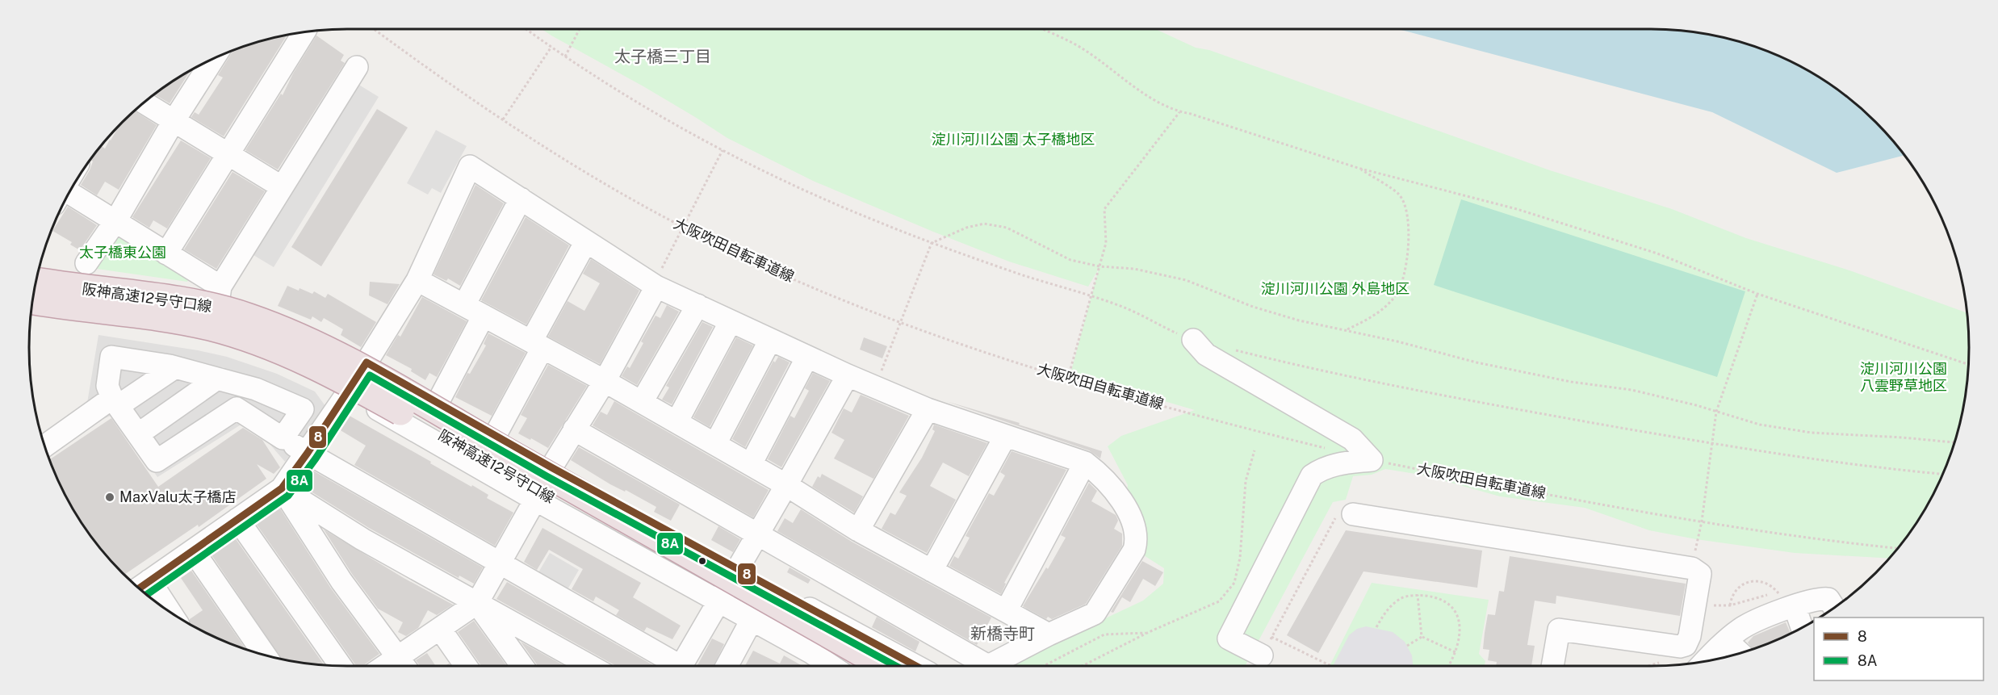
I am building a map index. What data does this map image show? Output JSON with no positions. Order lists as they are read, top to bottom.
{
  "streets": {
    "highway": ["阪神高速12号守口線"],
    "path": ["大阪吹田自転車道線"]
  },
  "districts": ["太子橋三丁目", "新橋寺町"],
  "parks": [
    "淀川河川公園 太子橋地区",
    "太子橋東公園",
    "淀川河川公園 外島地区",
    "淀川河川公園 八雲野草地区"
  ],
  "places": ["MaxValu太子橋店"],
  "lines": ["transit line 8", "transit line 8A"],
  "legend": ["8", "8A"]
}
